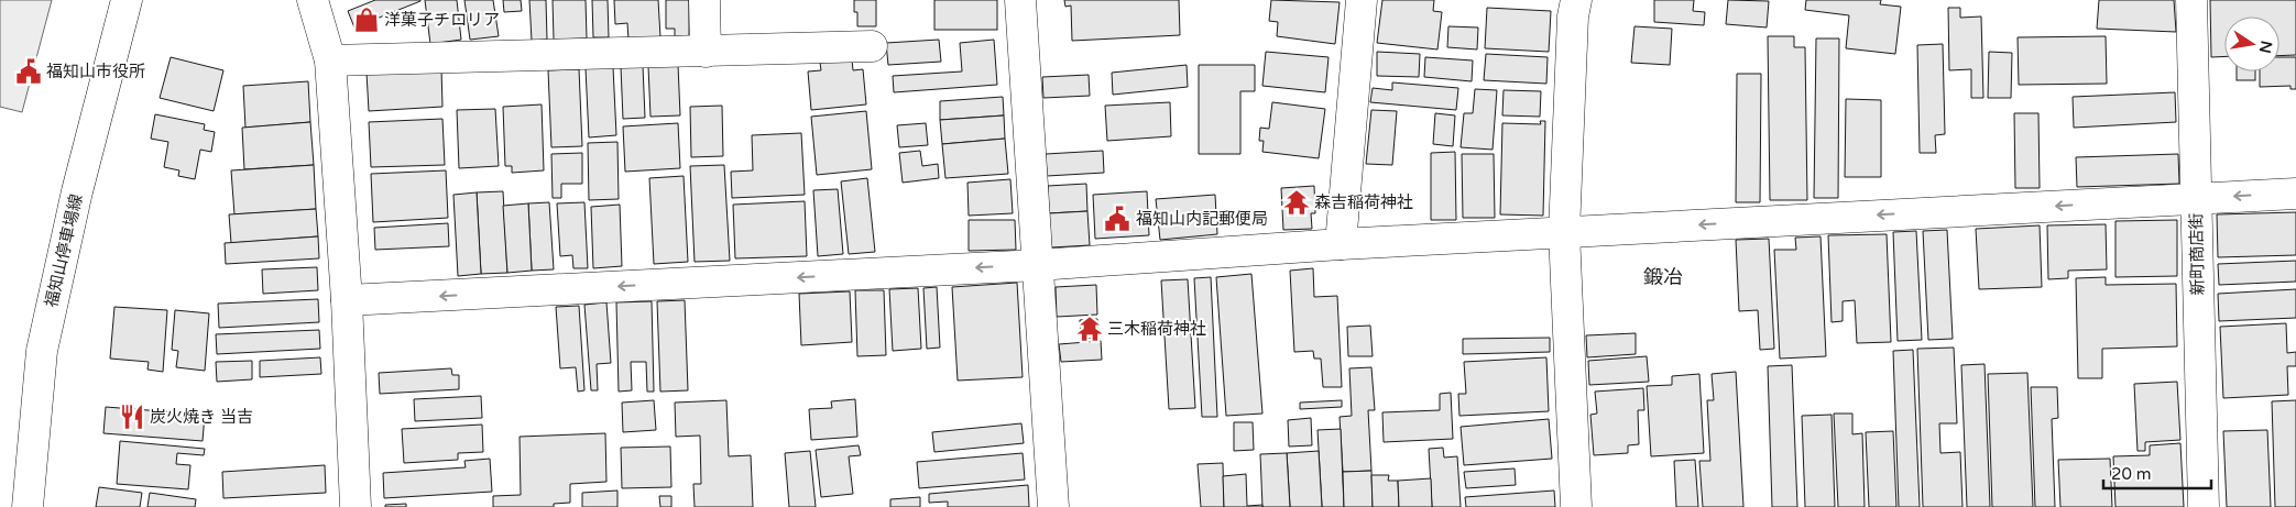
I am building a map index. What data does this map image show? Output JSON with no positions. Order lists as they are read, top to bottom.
{
  "streets": {
    "street": ["福知山停車場線", "新町商店街"]
  },
  "districts": ["鍛冶"],
  "places": {
    "shop": ["洋菓子チロリア"],
    "public building": ["福知山市役所", "福知山内記郵便局"],
    "temple": ["森吉稲荷神社", "三木稲荷神社"],
    "restaurant": ["炭火焼き 当吉"]
  },
  "scale_bar": "20 m",
  "north": "right"
}
